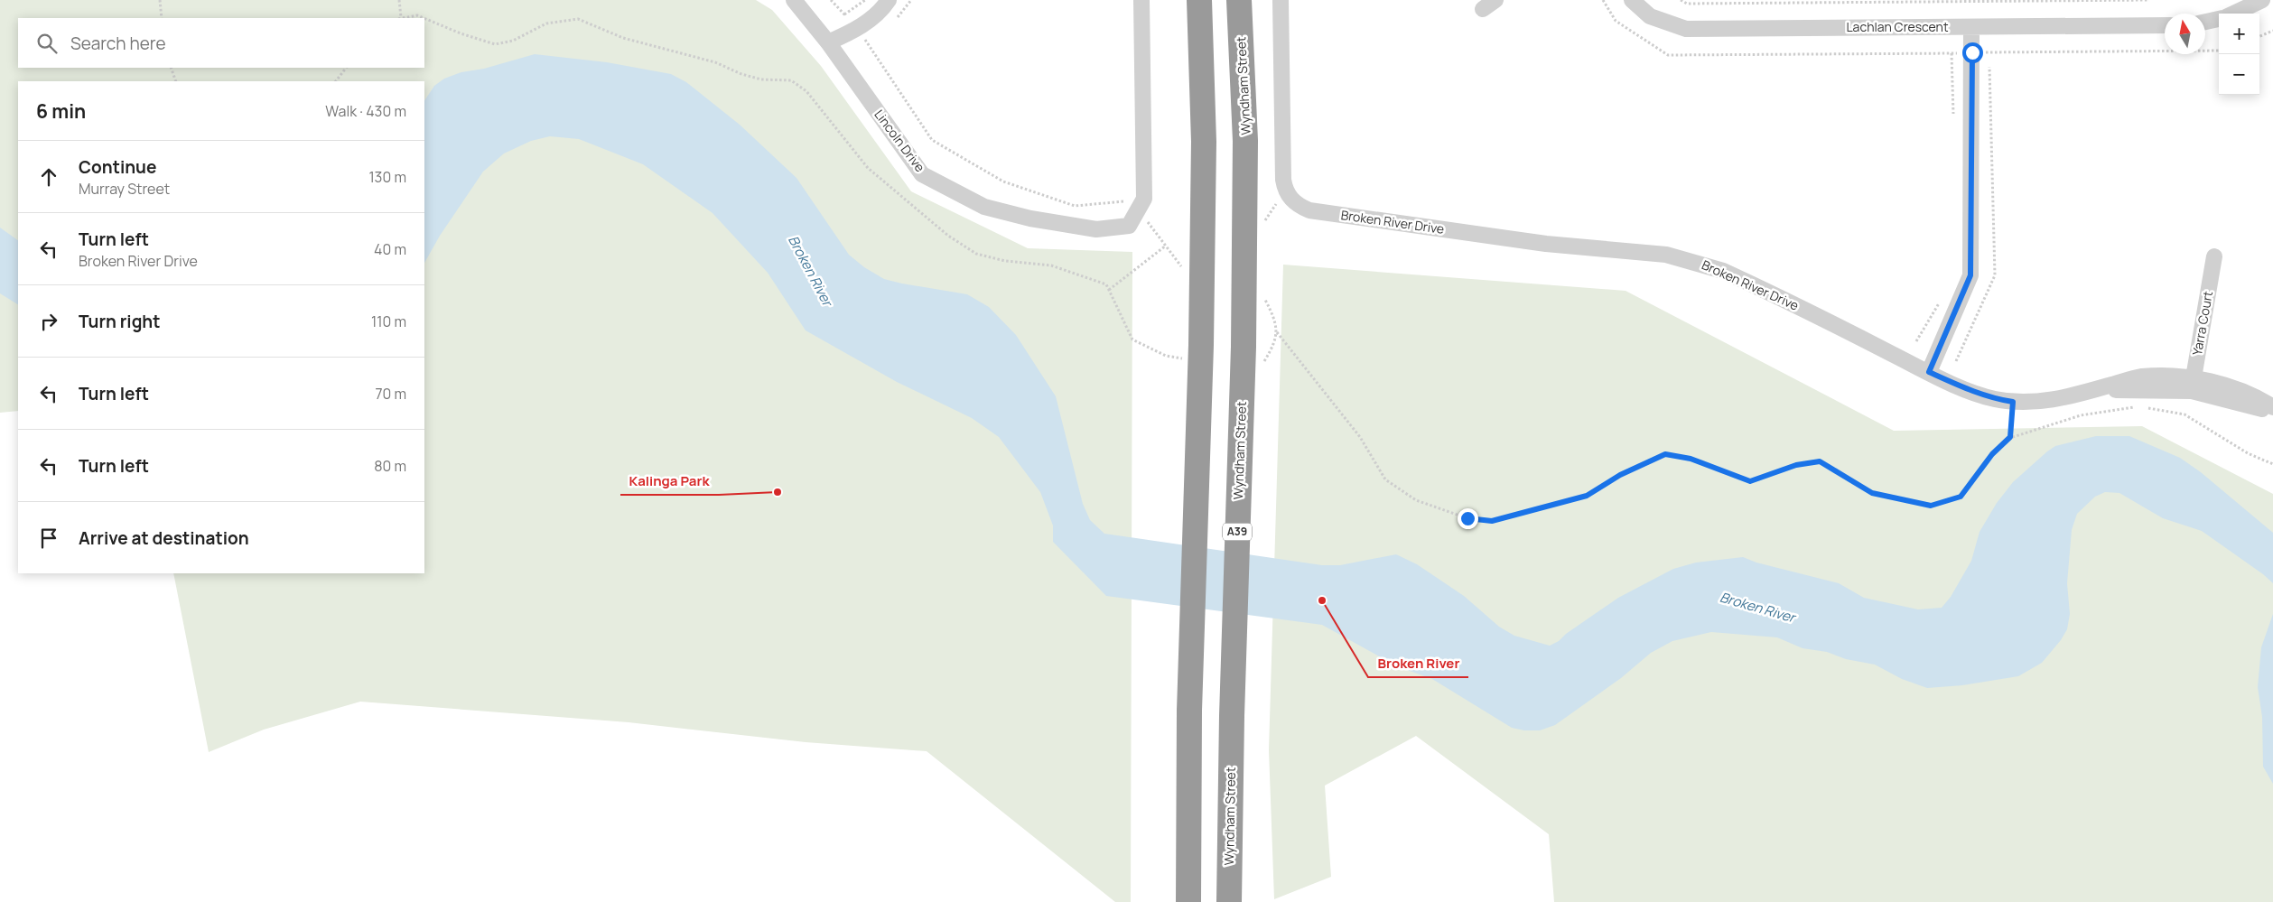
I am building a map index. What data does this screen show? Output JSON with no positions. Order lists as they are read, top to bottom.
{
  "streets": {
    "highway": ["Wyndham Street", "A39"],
    "street": [
      "Lachlan Crescent",
      "Lincoln Drive",
      "Broken River Drive",
      "Yarra Court"
    ]
  },
  "crossings": [
    ["Broken River Drive", "Yarra Court"]
  ],
  "water": ["Broken River"],
  "places": ["Kalinga Park", "Broken River"],
  "north": "top",
  "page": {
    "map_buttons": ["+", "−"],
    "search": "Search here",
    "heading": ["6 min", "Walk · 430 m"],
    "list": [
      ["Continue", "Murray Street", "130 m"],
      ["Turn left", "Broken River Drive", "40 m"],
      ["Turn right", "110 m"],
      ["Turn left", "70 m"],
      ["Turn left", "80 m"],
      "Arrive at destination"
    ]
  }
}
